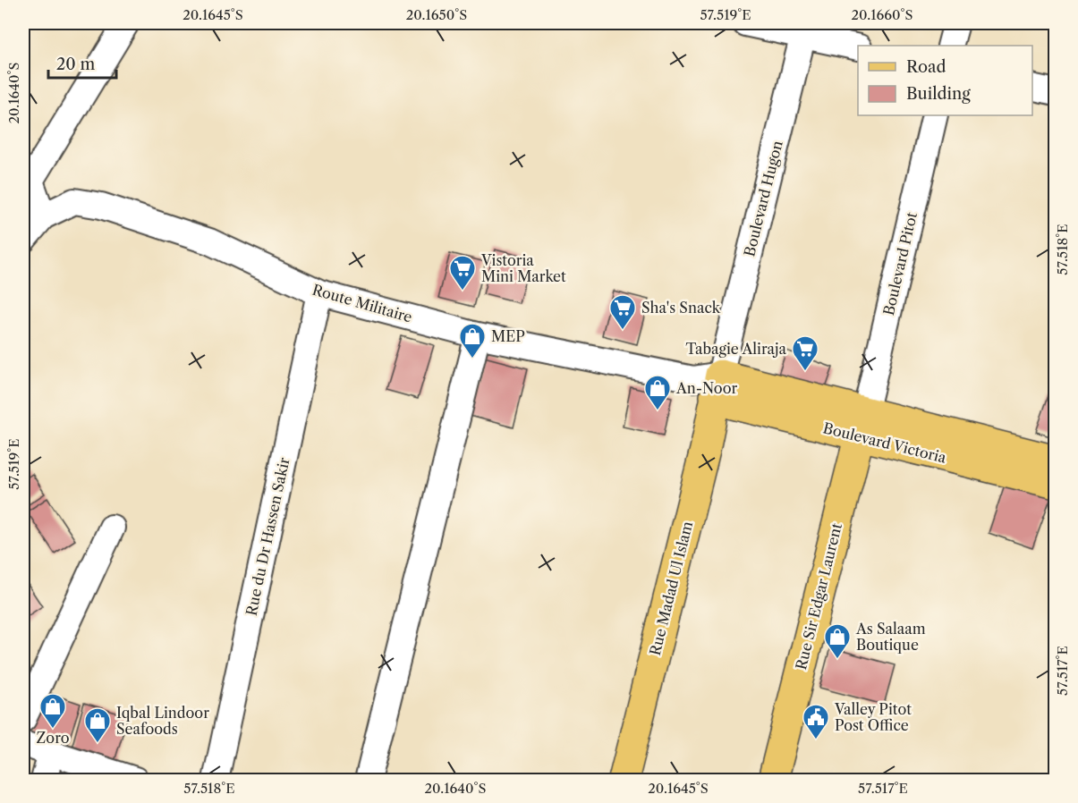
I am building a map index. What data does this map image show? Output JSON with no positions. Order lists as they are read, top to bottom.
{
  "streets": {
    "main road": ["Boulevard Victoria", "Rue Madad Ul Islam", "Rue Sir Edgar Laurent"],
    "street": [
      "Boulevard Hugon",
      "Boulevard Pitot",
      "Route Militaire",
      "Rue du Dr Hassen Sakir"
    ]
  },
  "crossings": [
    ["Boulevard Hugon", "Route Militaire"],
    ["Boulevard Hugon", "Boulevard Victoria"],
    ["Boulevard Hugon", "Rue Madad Ul Islam"],
    ["Boulevard Pitot", "Boulevard Victoria"],
    ["Boulevard Pitot", "Rue Sir Edgar Laurent"],
    ["Route Militaire", "Boulevard Victoria"],
    ["Route Militaire", "Rue du Dr Hassen Sakir"],
    ["Route Militaire", "Rue Madad Ul Islam"],
    ["Boulevard Victoria", "Rue Madad Ul Islam"],
    ["Boulevard Victoria", "Rue Sir Edgar Laurent"]
  ],
  "places": {
    "supermarket": ["Vistoria Mini Market", "Sha's Snack", "Tabagie Aliraja"],
    "shop": [
      "MEP",
      "An-Noor",
      "As Salaam Boutique",
      "Zoro",
      "Iqbal Lindoor Seafoods"
    ],
    "public building": ["Valley Pitot Post Office"]
  },
  "legend": ["Road", "Building"],
  "scale_bar": "20 m",
  "coordinates": [
    "20.1645°S",
    "20.1650°S",
    "57.519°E",
    "20.1660°S",
    "20.1640°S",
    "57.518°E",
    "57.517°E"
  ]
}
